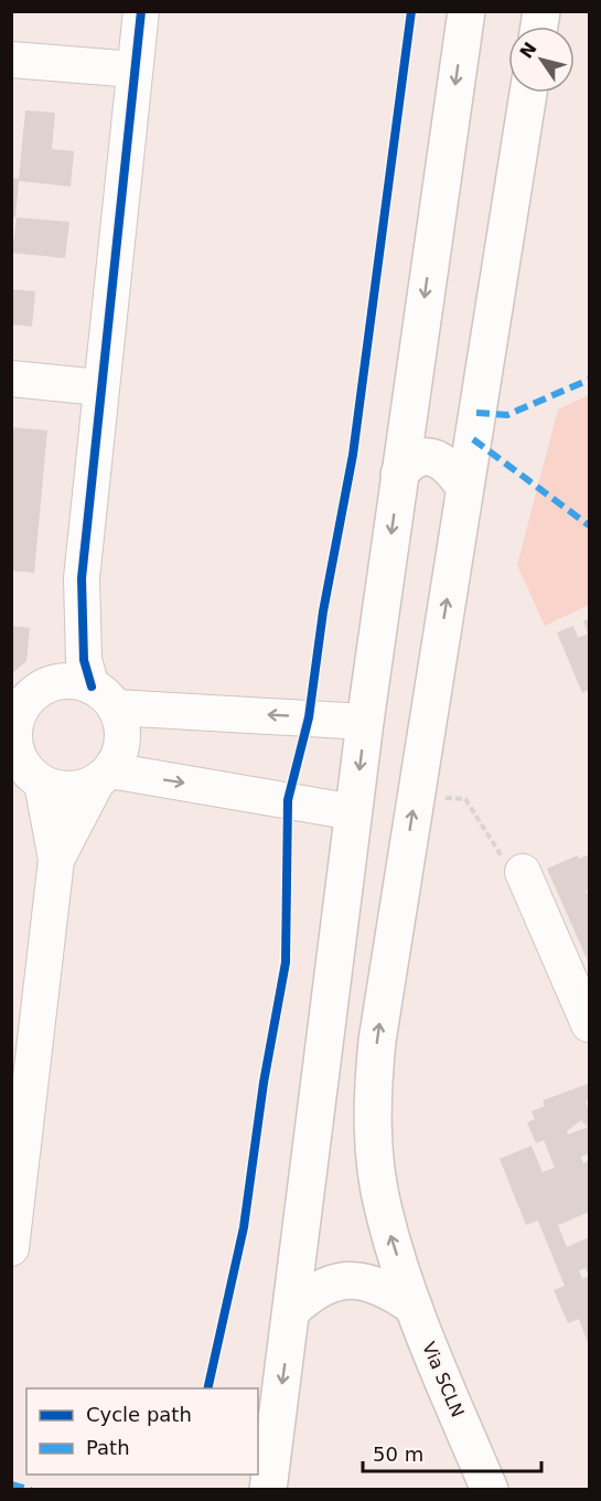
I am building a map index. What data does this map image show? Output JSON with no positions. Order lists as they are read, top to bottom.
{
  "streets": {
    "main road": ["Via SCLN"]
  },
  "legend": ["Cycle path", "Path"],
  "scale_bar": "50 m",
  "north": "top left"
}
